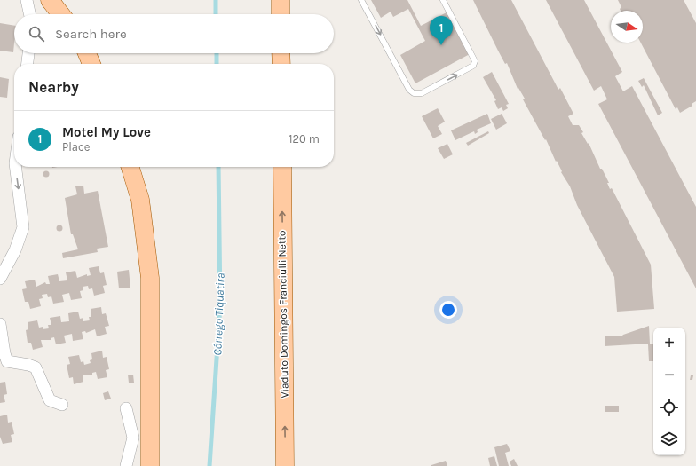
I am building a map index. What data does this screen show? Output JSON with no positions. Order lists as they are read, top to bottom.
{
  "streets": {
    "main road": ["Viaduto Domingos Franciulli Netto"]
  },
  "water": ["Córrego Tiquatira"],
  "north": "right",
  "page": {
    "search": "Search here",
    "pins": "1",
    "heading": "Nearby",
    "list": [
      {
        "mark": "1",
        "name": "Motel My Love",
        "note": "Place",
        "value": "120 m"
      }
    ],
    "map_buttons": ["+", "−"]
  }
}
